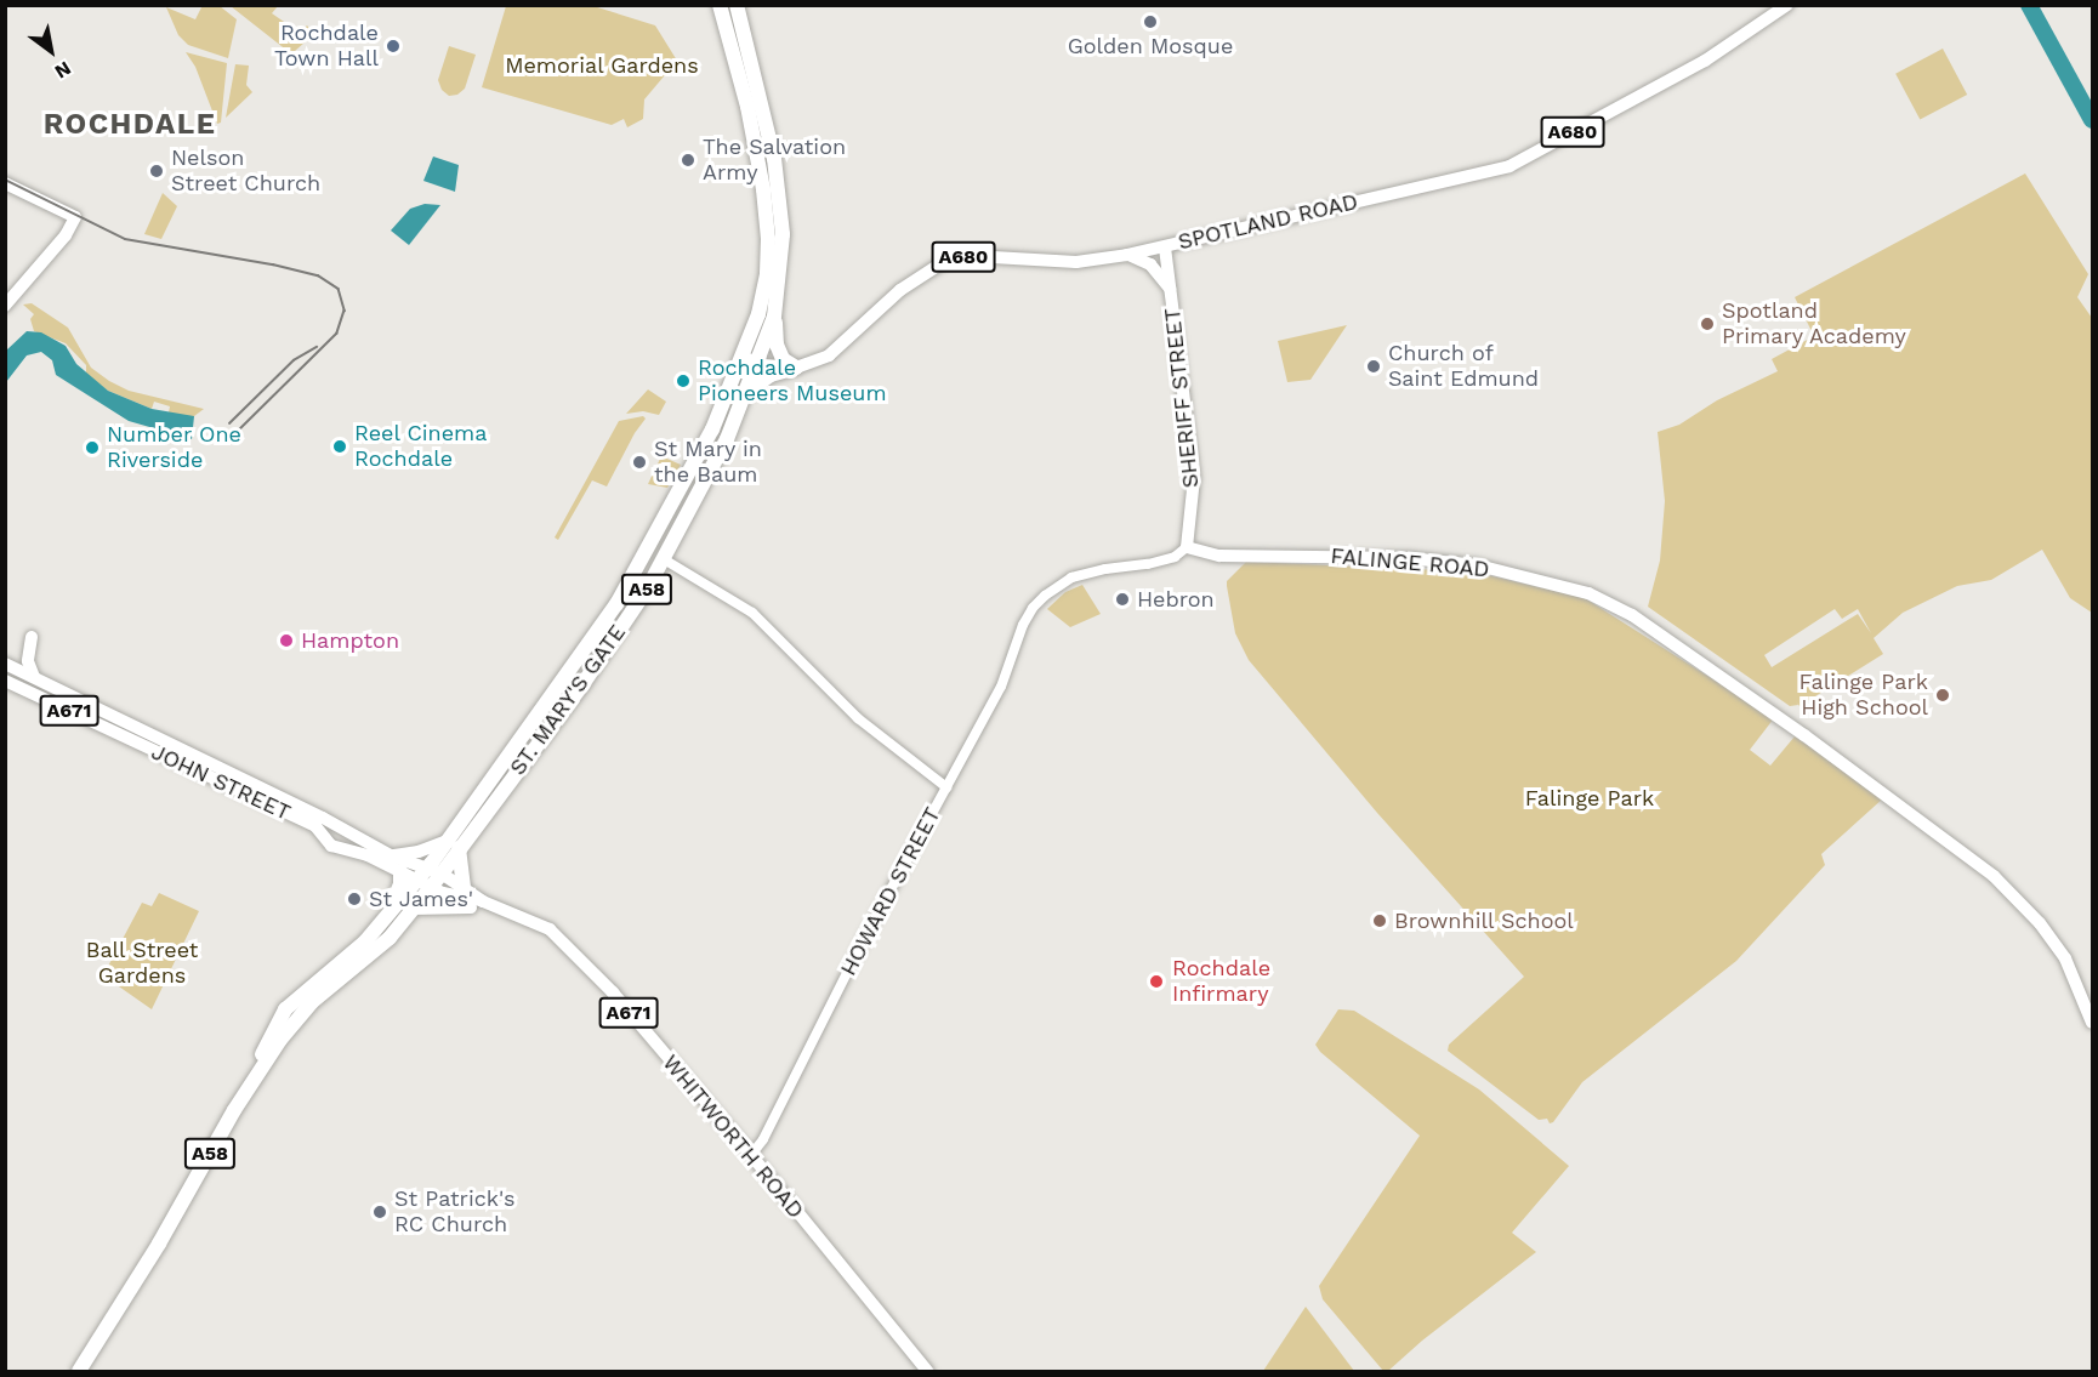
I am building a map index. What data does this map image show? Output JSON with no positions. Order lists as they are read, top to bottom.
{
  "streets": {
    "highway": ["A58", "ST. MARY'S GATE"],
    "main road": [
      "A680",
      "SPOTLAND ROAD",
      "SHERIFF STREET",
      "FALINGE ROAD",
      "A671",
      "JOHN STREET",
      "WHITWORTH ROAD"
    ],
    "street": ["HOWARD STREET"]
  },
  "crossings": [
    ["SPOTLAND ROAD", "SHERIFF STREET"],
    ["SPOTLAND ROAD", "A58"],
    ["SPOTLAND ROAD", "ST. MARY'S GATE"],
    ["SHERIFF STREET", "FALINGE ROAD"],
    ["SHERIFF STREET", "HOWARD STREET"],
    ["FALINGE ROAD", "HOWARD STREET"],
    ["A58", "ST. MARY'S GATE"],
    ["A58", "JOHN STREET"],
    ["A58", "WHITWORTH ROAD"],
    ["ST. MARY'S GATE", "JOHN STREET"],
    ["ST. MARY'S GATE", "WHITWORTH ROAD"],
    ["JOHN STREET", "WHITWORTH ROAD"],
    ["HOWARD STREET", "WHITWORTH ROAD"]
  ],
  "districts": ["ROCHDALE"],
  "parks": ["Memorial Gardens", "Falinge Park", "Ball Street Gardens"],
  "places": [
    "Golden Mosque",
    "Rochdale Town Hall",
    "The Salvation Army",
    "Nelson Street Church",
    "Spotland Primary Academy",
    "Church of Saint Edmund",
    "Rochdale Pioneers Museum",
    "Reel Cinema Rochdale",
    "Number One Riverside",
    "St Mary in the Baum",
    "Hebron",
    "Hampton",
    "Falinge Park High School",
    "St James'",
    "Brownhill School",
    "Rochdale Infirmary",
    "St Patrick's RC Church"
  ],
  "north": "bottom right"
}
